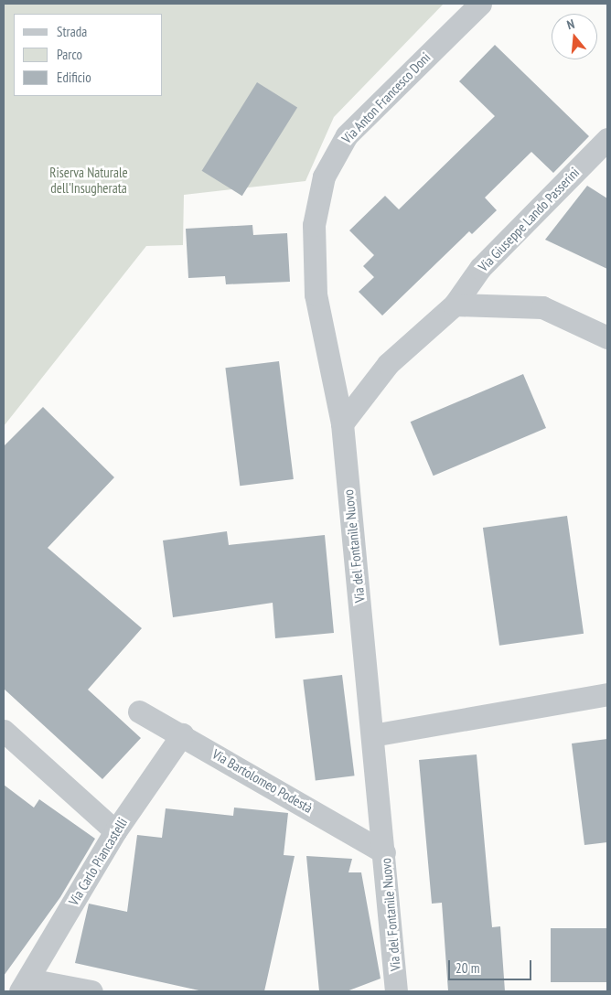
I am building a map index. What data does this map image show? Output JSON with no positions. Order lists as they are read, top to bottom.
{
  "streets": {
    "street": [
      "Via Anton Francesco Doni",
      "Via Giuseppe Lando Passerini",
      "Via del Fontanile Nuovo",
      "Via Bartolomeo Podestà",
      "Via Carlo Piancastelli"
    ]
  },
  "crossings": [
    ["Via Anton Francesco Doni", "Via del Fontanile Nuovo"],
    ["Via del Fontanile Nuovo", "Via Bartolomeo Podestà"],
    ["Via Bartolomeo Podestà", "Via Carlo Piancastelli"]
  ],
  "parks": ["Riserva Naturale dell'Insugherata"],
  "legend": ["Strada", "Parco", "Edificio"],
  "scale_bar": "20 m",
  "north": "top"
}
